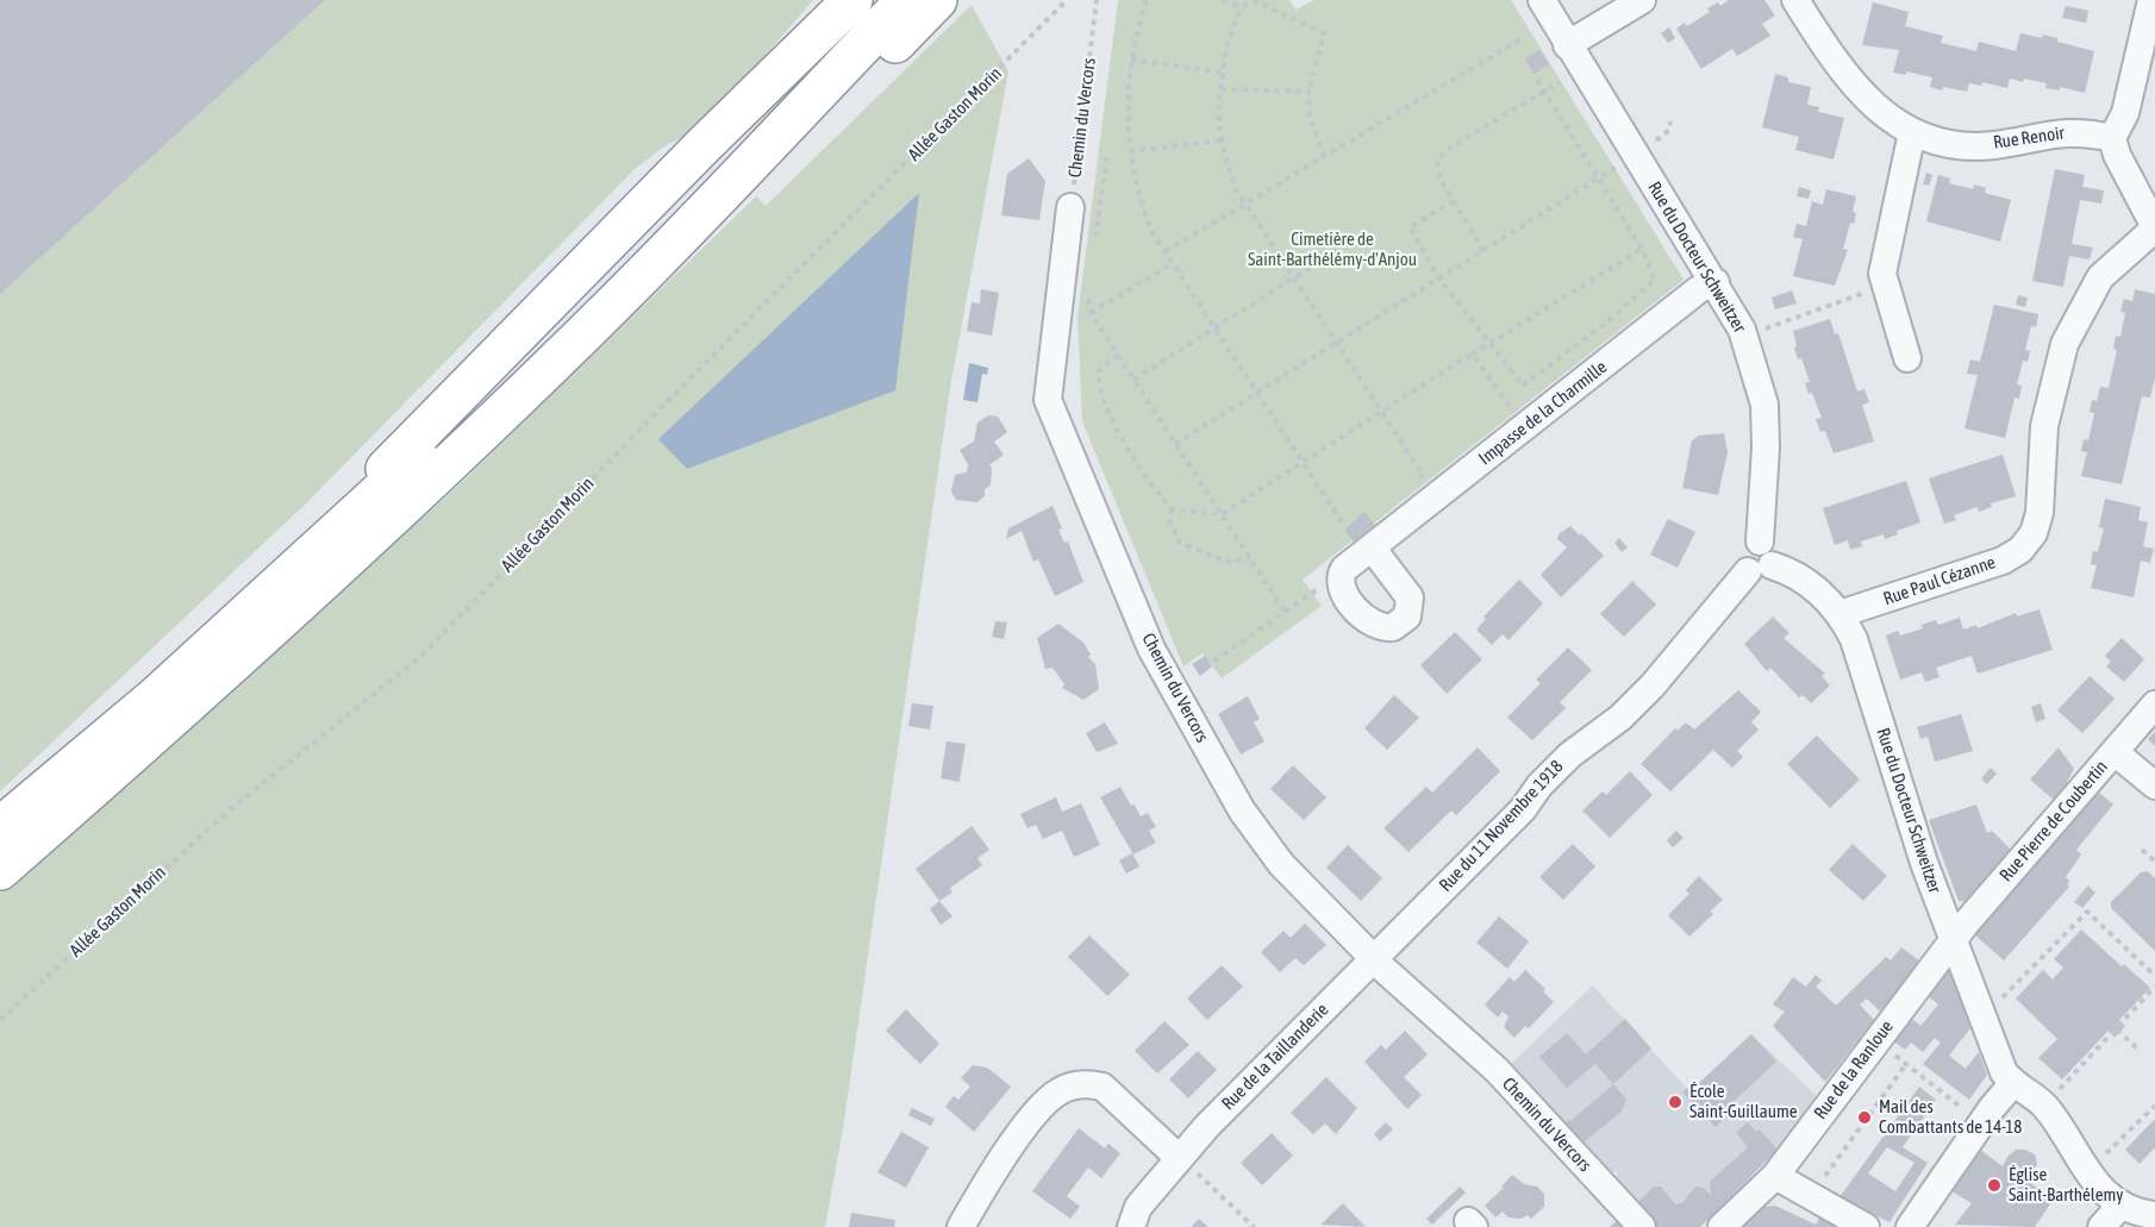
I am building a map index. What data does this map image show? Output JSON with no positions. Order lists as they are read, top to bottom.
{
  "streets": {
    "street": [
      "Chemin du Vercors",
      "Rue Renoir",
      "Rue du Docteur Schweitzer",
      "Impasse de la Charmille",
      "Rue Paul Cézanne",
      "Rue Pierre de Coubertin",
      "Rue du 11 Novembre 1918",
      "Rue de la Taillanderie",
      "Rue de la Ranloue"
    ],
    "path": ["Allée Gaston Morin"]
  },
  "crossings": [
    ["Chemin du Vercors", "Rue du 11 Novembre 1918"],
    ["Chemin du Vercors", "Rue de la Taillanderie"],
    ["Rue du Docteur Schweitzer", "Impasse de la Charmille"],
    ["Rue du Docteur Schweitzer", "Rue Paul Cézanne"],
    ["Rue du Docteur Schweitzer", "Rue Pierre de Coubertin"],
    ["Rue du Docteur Schweitzer", "Rue du 11 Novembre 1918"],
    ["Rue du Docteur Schweitzer", "Rue de la Ranloue"],
    ["Rue Pierre de Coubertin", "Rue de la Ranloue"],
    ["Rue du 11 Novembre 1918", "Rue de la Taillanderie"]
  ],
  "parks": ["Cimetière de Saint-Barthélémy-d'Anjou"],
  "places": ["École Saint-Guillaume", "Mail des Combattants de 14-18", "Église Saint-Barthélemy"]
}
